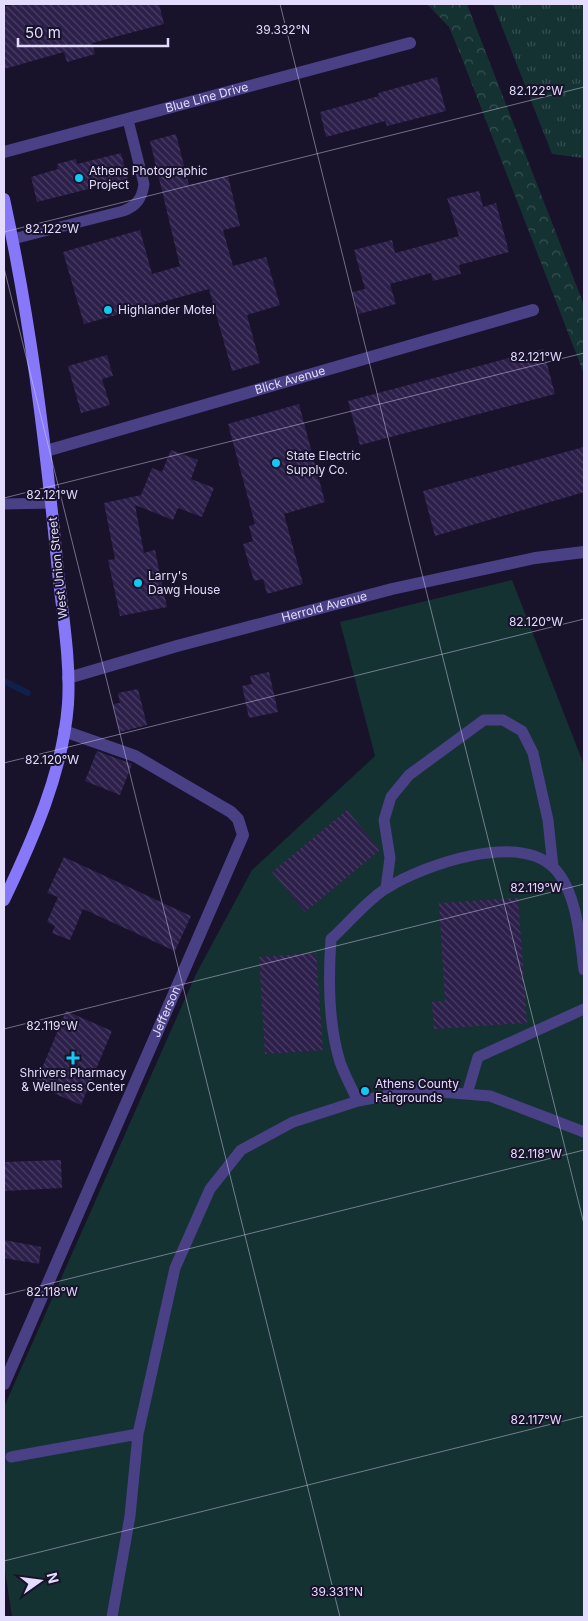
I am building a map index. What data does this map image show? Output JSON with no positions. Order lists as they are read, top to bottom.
{
  "streets": {
    "main road": ["West Union Street"],
    "street": [
      "Blue Line Drive",
      "Blick Avenue",
      "Herrold Avenue",
      "Jefferson"
    ]
  },
  "crossings": [
    ["Blick Avenue", "West Union Street"],
    ["West Union Street", "Herrold Avenue"],
    ["West Union Street", "Jefferson"]
  ],
  "places": {
    "other": [
      "Athens Photographic Project",
      "Highlander Motel",
      "State Electric Supply Co.",
      "Larry's Dawg House",
      "Athens County Fairgrounds"
    ],
    "health": ["Shrivers Pharmacy & Wellness Center"]
  },
  "scale_bar": "50 m",
  "north": "right",
  "coordinates": [
    "39.332°N",
    "82.122°W",
    "82.121°W",
    "82.120°W",
    "82.119°W",
    "82.118°W",
    "82.117°W",
    "39.331°N"
  ]
}
